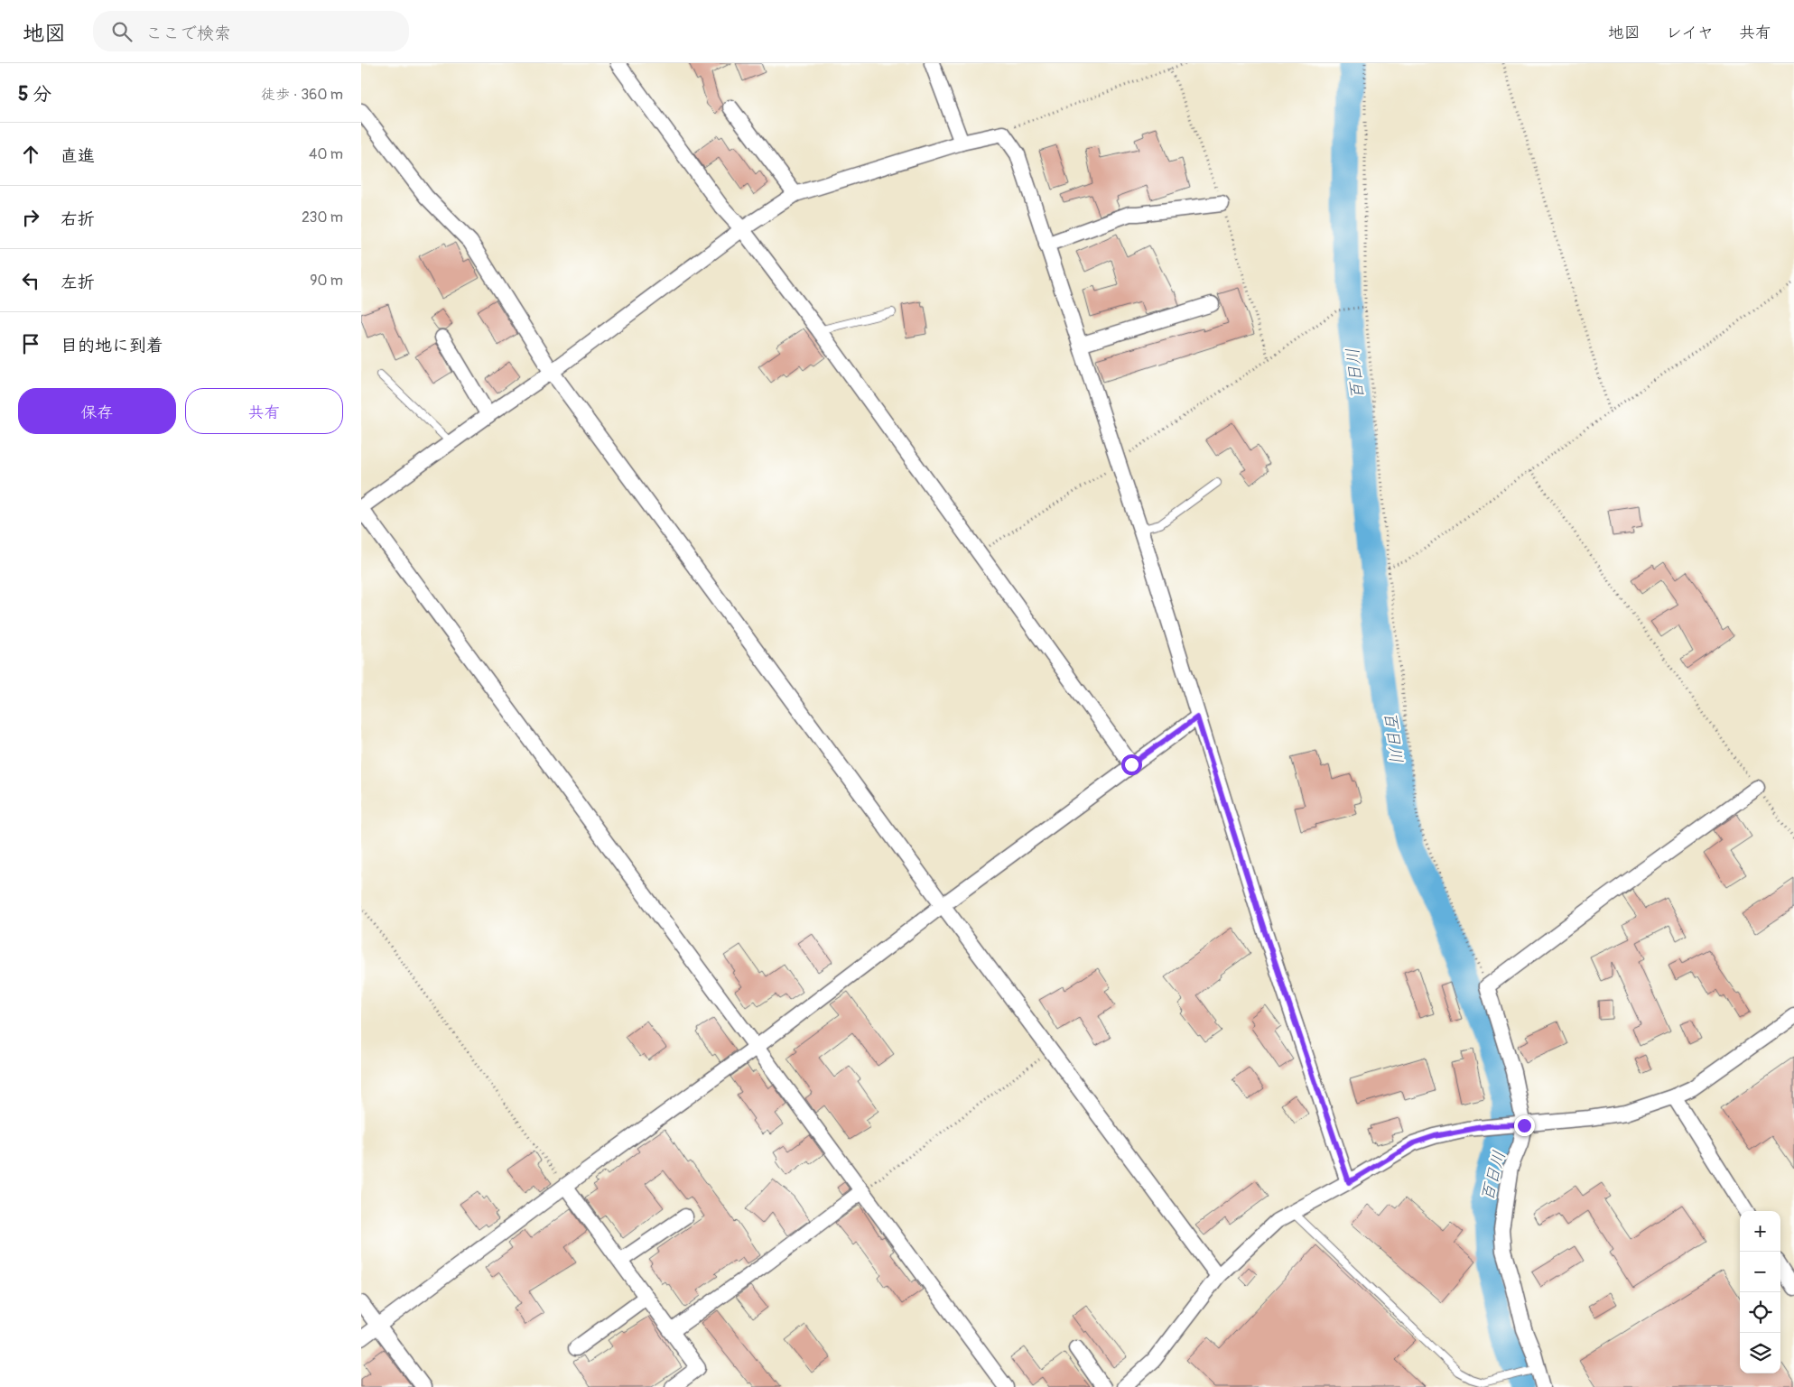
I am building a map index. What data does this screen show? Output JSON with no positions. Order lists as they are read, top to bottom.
{
  "water": ["百日川"],
  "page": {
    "header": "地図",
    "search": "ここで検索",
    "nav": ["地図", "レイヤ", "共有"],
    "heading": ["5 分", "徒歩 · 360 m"],
    "list": [
      ["直進", "40 m"],
      ["右折", "230 m"],
      ["左折", "90 m"],
      "目的地に到着"
    ],
    "buttons": ["保存", "共有"],
    "map_buttons": ["+", "−"]
  }
}
